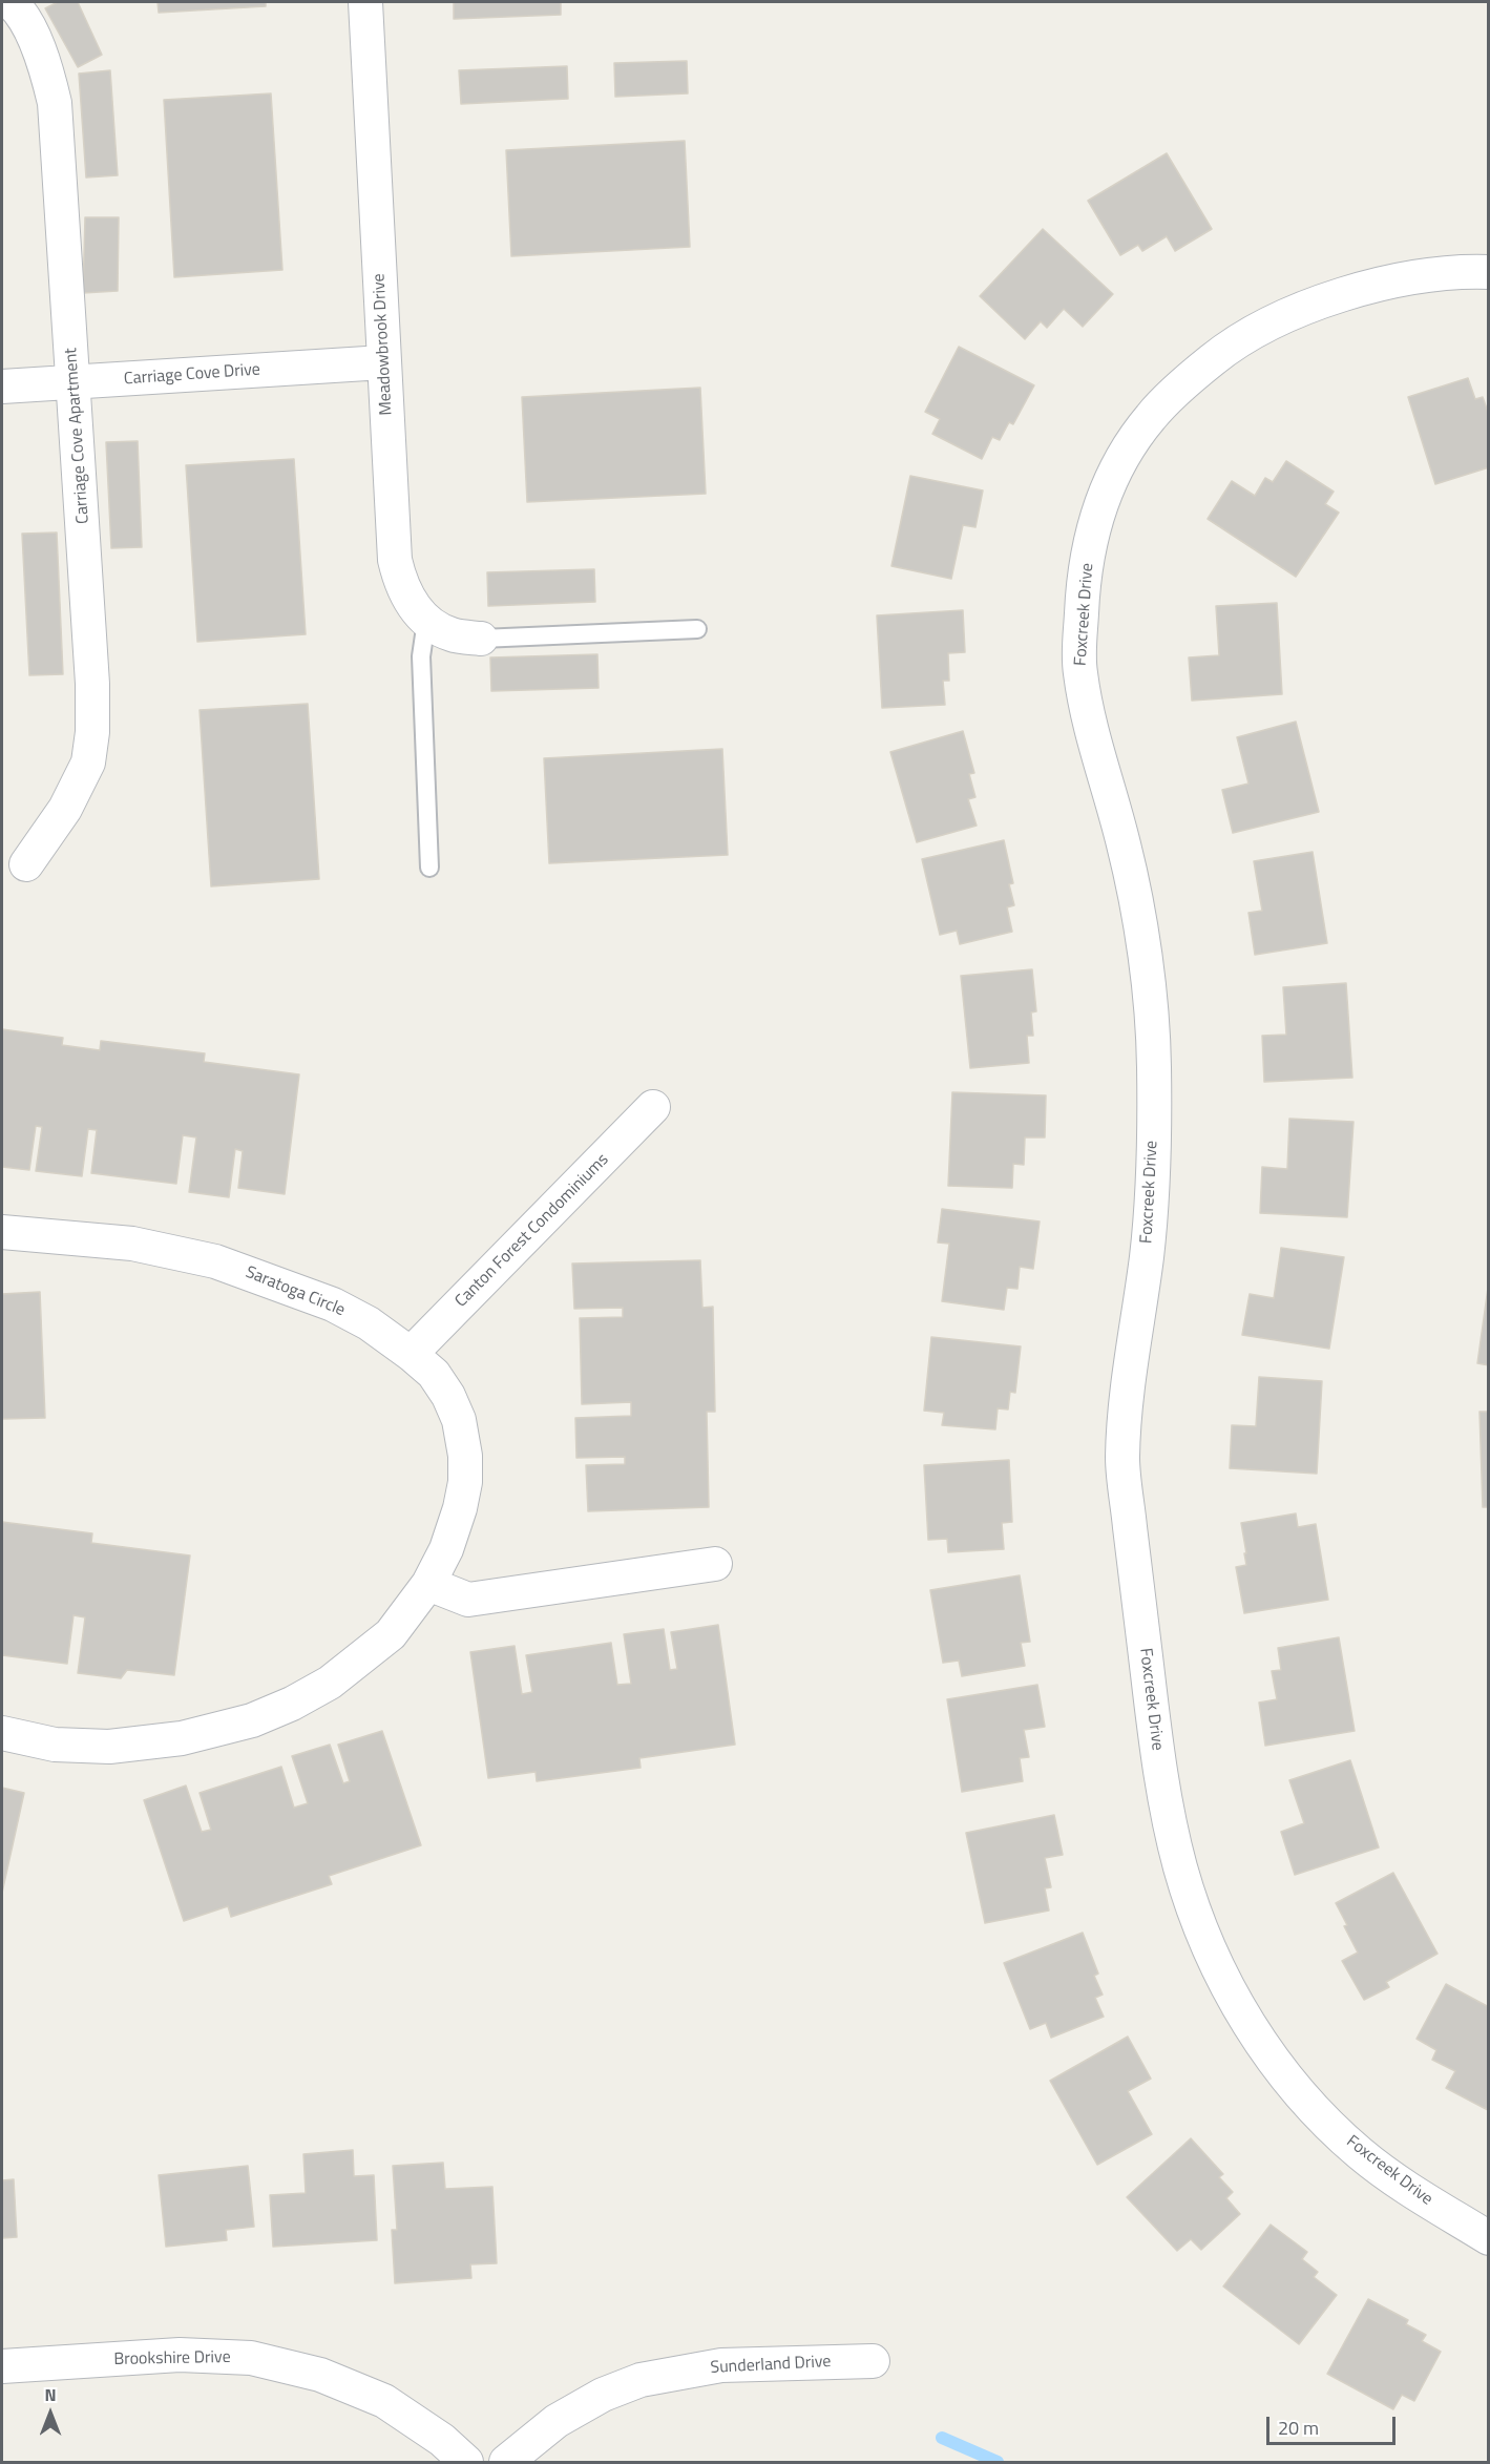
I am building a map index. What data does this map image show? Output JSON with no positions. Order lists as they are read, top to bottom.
{
  "streets": {
    "street": [
      "Meadowbrook Drive",
      "Carriage Cove Drive",
      "Carriage Cove Apartment",
      "Foxcreek Drive",
      "Canton Forest Condominiums",
      "Saratoga Circle",
      "Brookshire Drive",
      "Sunderland Drive"
    ]
  },
  "crossings": [
    ["Meadowbrook Drive", "Carriage Cove Drive"],
    ["Carriage Cove Drive", "Carriage Cove Apartment"],
    ["Canton Forest Condominiums", "Saratoga Circle"]
  ],
  "scale_bar": "20 m",
  "north": "top"
}
